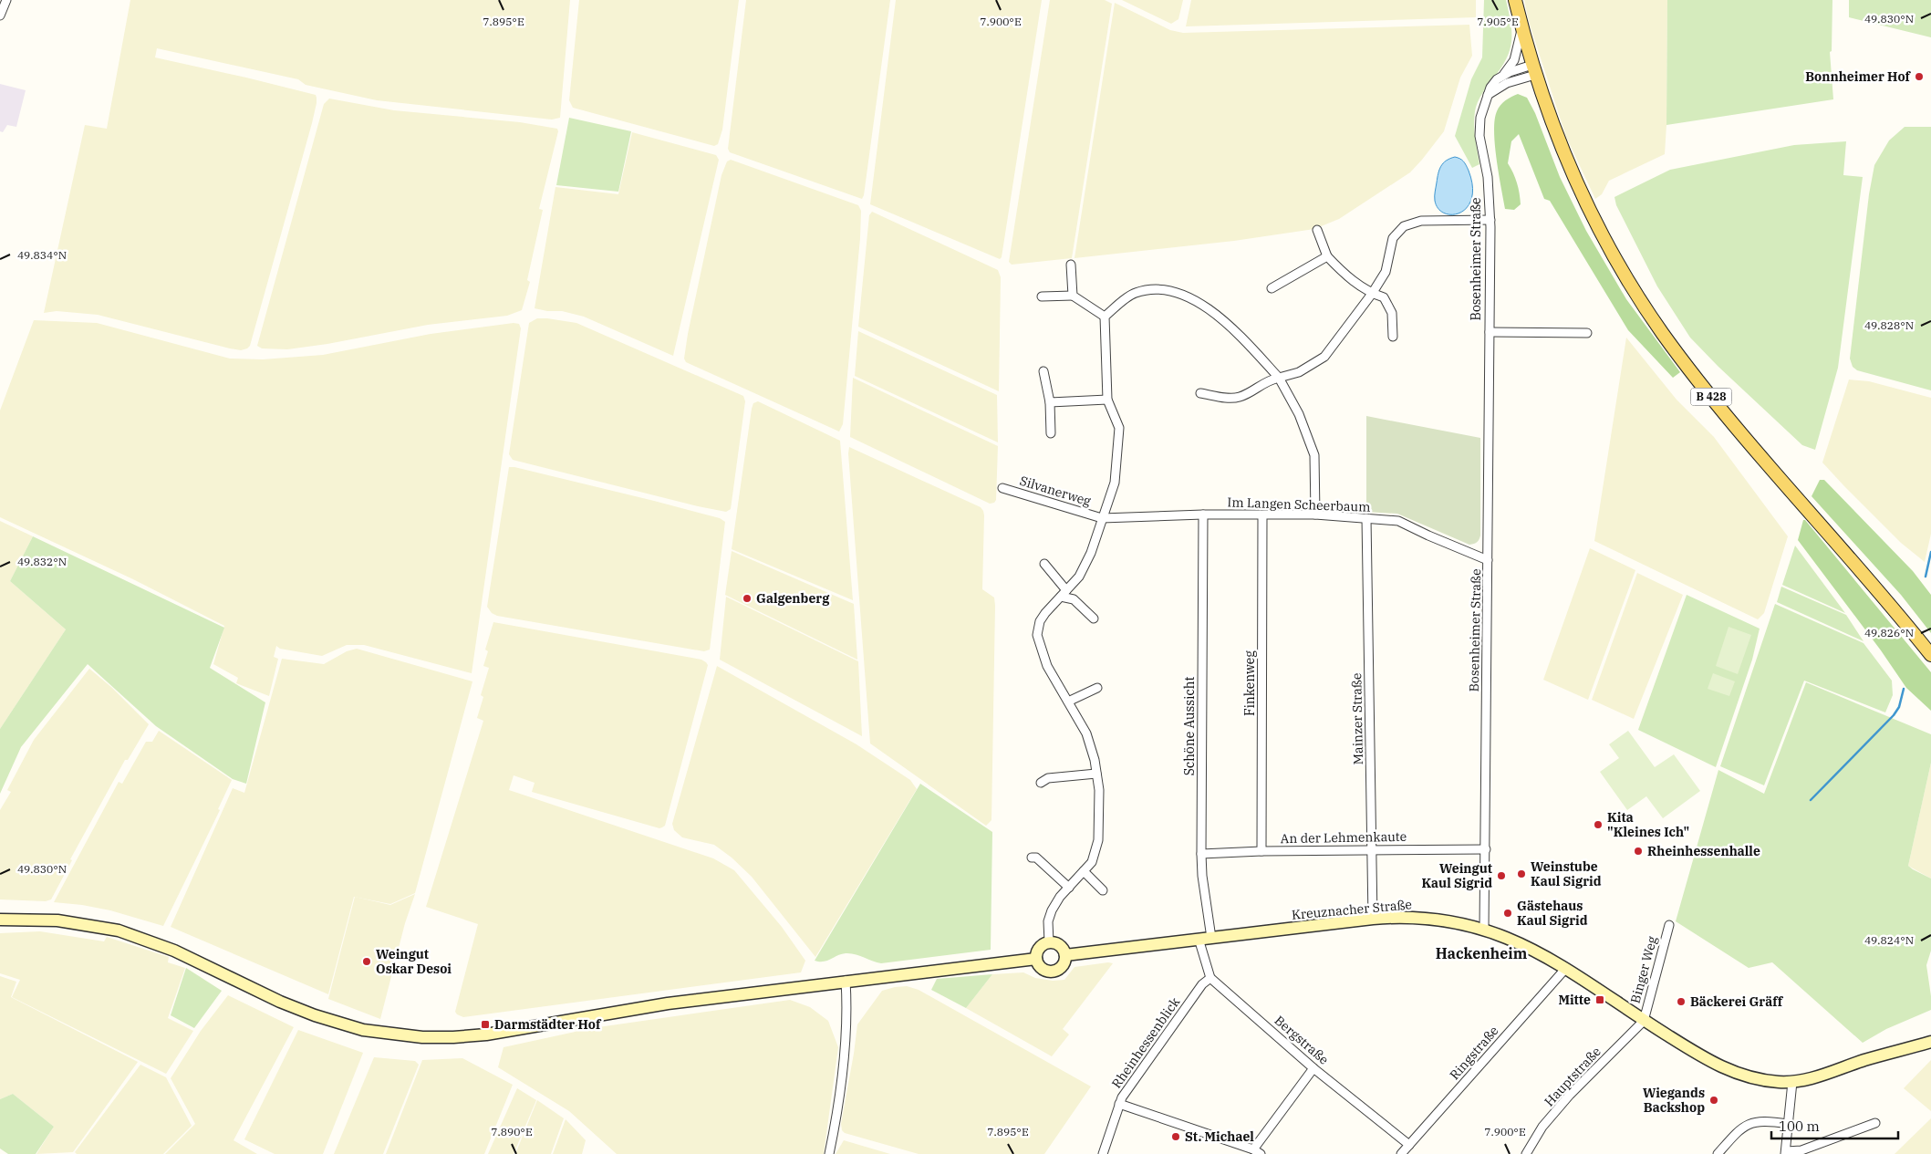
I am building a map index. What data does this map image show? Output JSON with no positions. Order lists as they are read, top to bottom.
{
  "streets": {
    "main road": ["B 428", "Kreuznacher Straße"],
    "street": [
      "Bosenheimer Straße",
      "Silvanerweg",
      "Im Langen Scheerbaum",
      "Finkenweg",
      "Mainzer Straße",
      "Schöne Aussicht",
      "An der Lehmenkaute",
      "Binger Weg",
      "Bergstraße",
      "Rheinhessenblick",
      "Ringstraße",
      "Hauptstraße"
    ]
  },
  "crossings": [
    ["Bosenheimer Straße", "B 428"],
    ["Bosenheimer Straße", "Im Langen Scheerbaum"],
    ["Bosenheimer Straße", "An der Lehmenkaute"],
    ["Bosenheimer Straße", "Kreuznacher Straße"],
    ["Silvanerweg", "Im Langen Scheerbaum"],
    ["Im Langen Scheerbaum", "Finkenweg"],
    ["Im Langen Scheerbaum", "Mainzer Straße"],
    ["Im Langen Scheerbaum", "Schöne Aussicht"],
    ["Finkenweg", "An der Lehmenkaute"],
    ["Mainzer Straße", "An der Lehmenkaute"],
    ["Mainzer Straße", "Kreuznacher Straße"],
    ["Schöne Aussicht", "An der Lehmenkaute"],
    ["Schöne Aussicht", "Kreuznacher Straße"],
    ["Kreuznacher Straße", "Binger Weg"],
    ["Kreuznacher Straße", "Ringstraße"],
    ["Kreuznacher Straße", "Hauptstraße"],
    ["Binger Weg", "Hauptstraße"],
    ["Bergstraße", "Rheinhessenblick"],
    ["Bergstraße", "Ringstraße"]
  ],
  "districts": ["Hackenheim"],
  "places": {
    "other": [
      "Bonnheimer Hof",
      "Galgenberg",
      "Kita \"Kleines Ich\"",
      "Rheinhessenhalle",
      "Weinstube Kaul Sigrid",
      "Weingut Kaul Sigrid",
      "Gästehaus Kaul Sigrid",
      "Weingut Oskar Desoi",
      "Bäckerei Gräff",
      "Wiegands Backshop",
      "St. Michael"
    ],
    "transit": ["Mitte", "Darmstädter Hof"]
  },
  "scale_bar": "100 m",
  "coordinates": [
    "49.830°N",
    "7.895°E",
    "7.900°E",
    "7.905°E",
    "49.834°N",
    "49.828°N",
    "49.832°N",
    "49.826°N",
    "49.824°N",
    "7.890°E"
  ]
}
